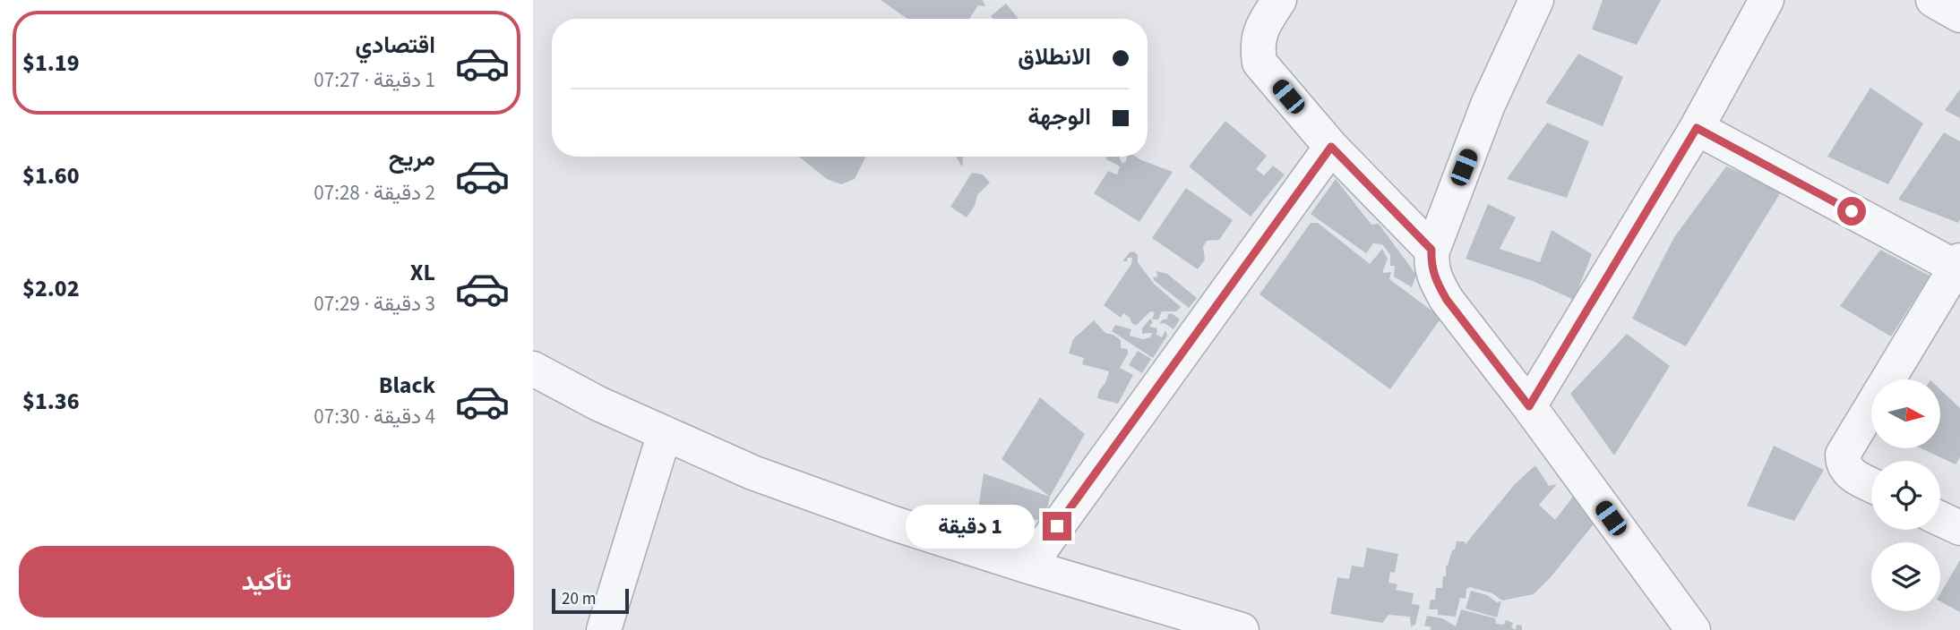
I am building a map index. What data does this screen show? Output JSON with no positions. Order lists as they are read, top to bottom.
{
  "scale_bar": "20 m",
  "north": "right",
  "page": {
    "list": [
      {
        "name": "اقتصادي",
        "note": "1 دقيقة · 07:27",
        "value": "$1.19"
      },
      {
        "name": "مريح",
        "note": "2 دقيقة · 07:28",
        "value": "$1.60"
      },
      {
        "name": "XL",
        "note": "3 دقيقة · 07:29",
        "value": "$2.02"
      },
      {
        "name": "Black",
        "note": "4 دقيقة · 07:30",
        "value": "$1.36"
      }
    ],
    "banner": ["الانطلاق", "الوجهة"],
    "bubble": "1 دقيقة",
    "buttons": "تأكيد",
    "scale": "20 m"
  }
}
